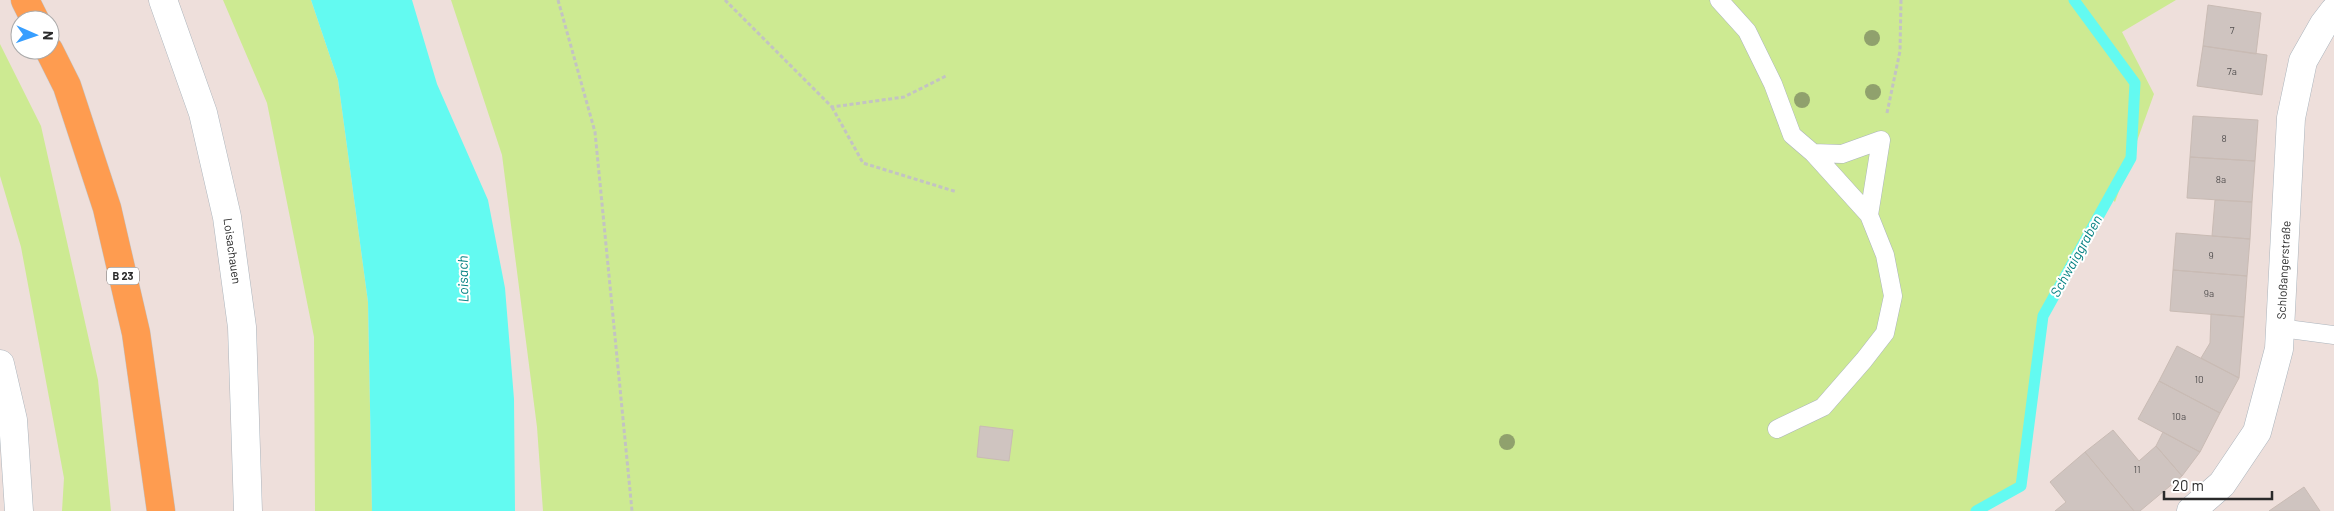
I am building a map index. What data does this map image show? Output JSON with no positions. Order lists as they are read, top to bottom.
{
  "streets": {
    "main road": ["B 23"],
    "street": ["Loisachauen", "Schloßangerstraße"]
  },
  "water": ["Schwaiggraben", "Loisach"],
  "house_numbers": [
    "7",
    "7a",
    "8",
    "8a",
    "9",
    "9a",
    "10",
    "10a",
    "11"
  ],
  "scale_bar": "20 m",
  "north": "right"
}
